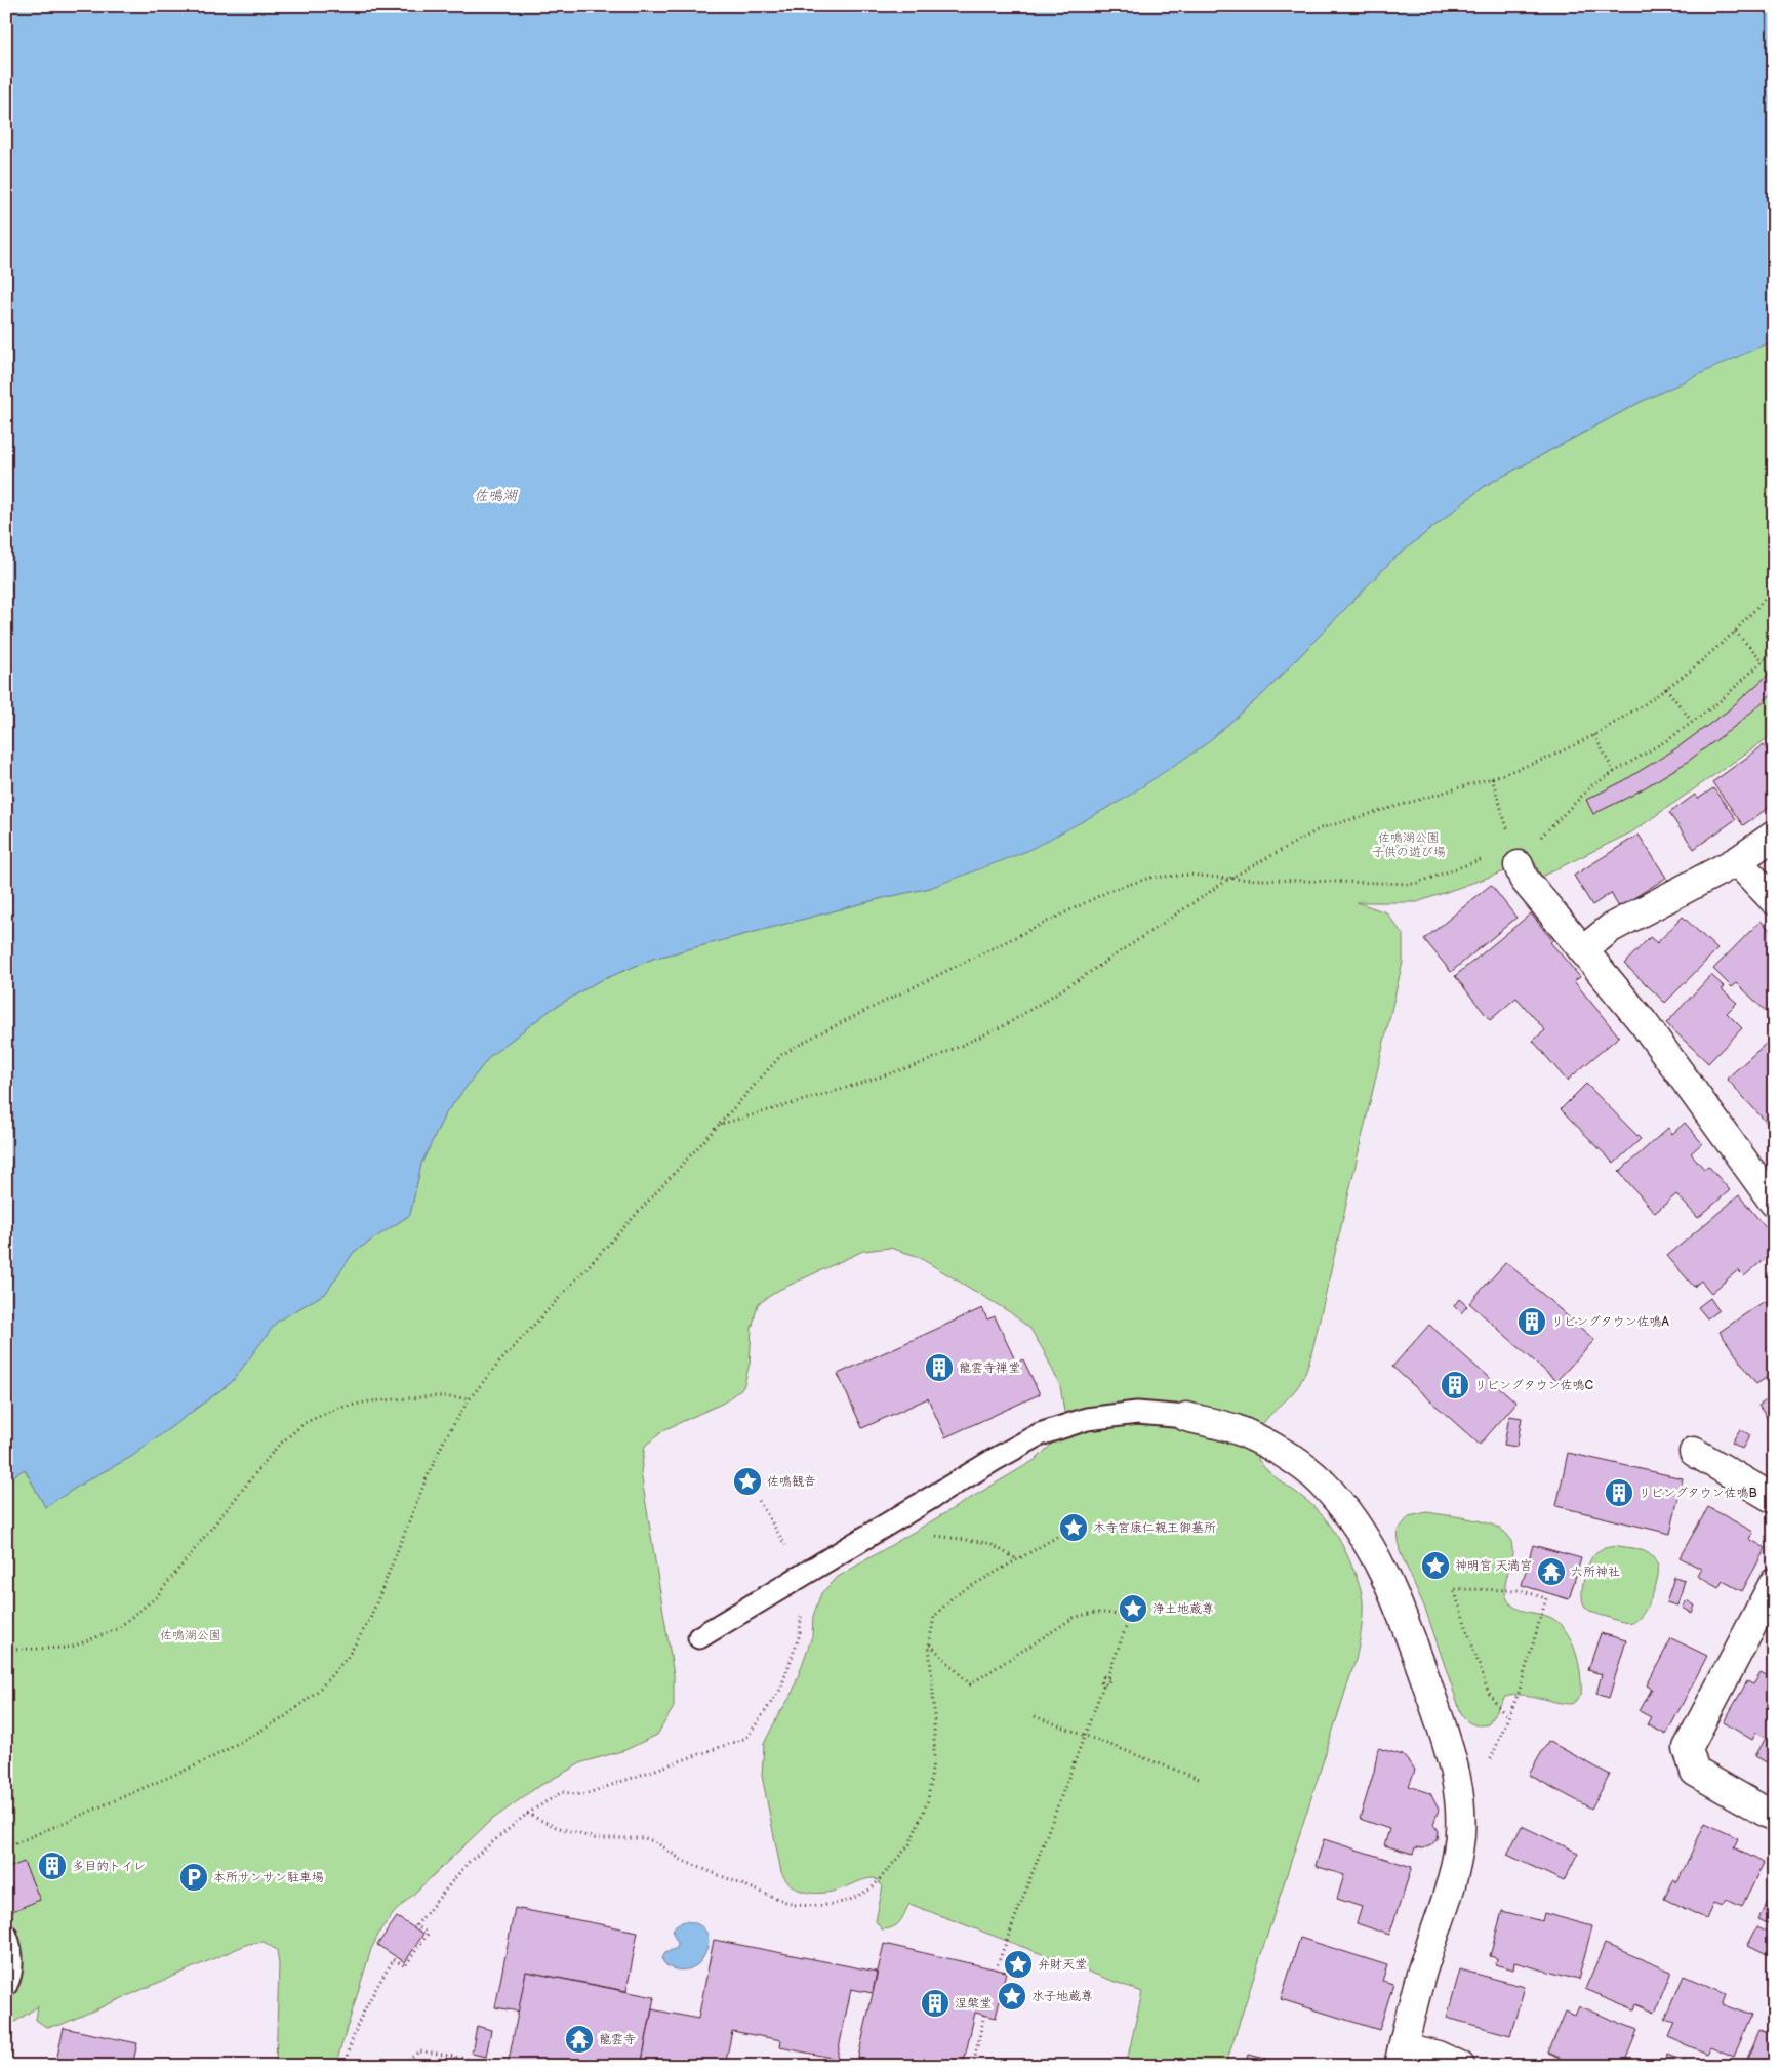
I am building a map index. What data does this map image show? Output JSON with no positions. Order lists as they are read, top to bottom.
{
  "water": ["佐鳴湖"],
  "parks": ["佐鳴湖公園 子供の遊び場", "佐鳴湖公園"],
  "places": {
    "building": [
      "リビングタウン佐鳴A",
      "龍雲寺禅堂",
      "リビングタウン佐鳴C",
      "リビングタウン佐鳴B",
      "多目的トイレ",
      "涅槃堂"
    ],
    "place": [
      "佐鳴観音",
      "木寺宮康仁親王御墓所",
      "神明宮 天満宮",
      "浄土地蔵尊",
      "弁財天堂",
      "水子地蔵尊"
    ],
    "temple": ["六所神社", "龍雲寺"],
    "parking": ["本所サンサン駐車場"]
  }
}
